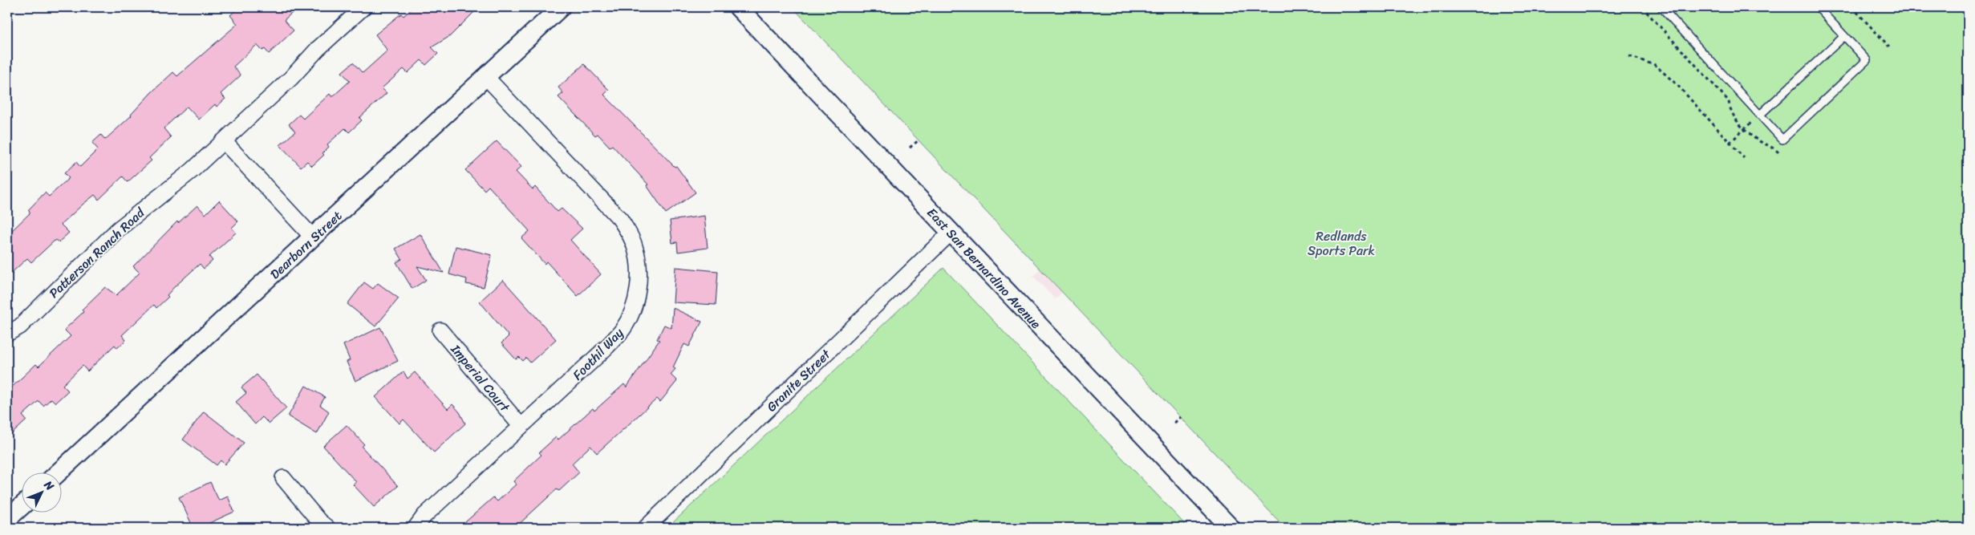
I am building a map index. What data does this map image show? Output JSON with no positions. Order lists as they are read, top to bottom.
{
  "streets": {
    "street": [
      "Dearborn Street",
      "Patterson Ranch Road",
      "East San Bernardino Avenue",
      "Foothil Way",
      "Imperial Court",
      "Granite Street"
    ]
  },
  "crossings": [
    ["Dearborn Street", "Foothil Way"],
    ["East San Bernardino Avenue", "Granite Street"],
    ["Foothil Way", "Imperial Court"]
  ],
  "parks": ["Redlands Sports Park"],
  "north": "top right"
}
